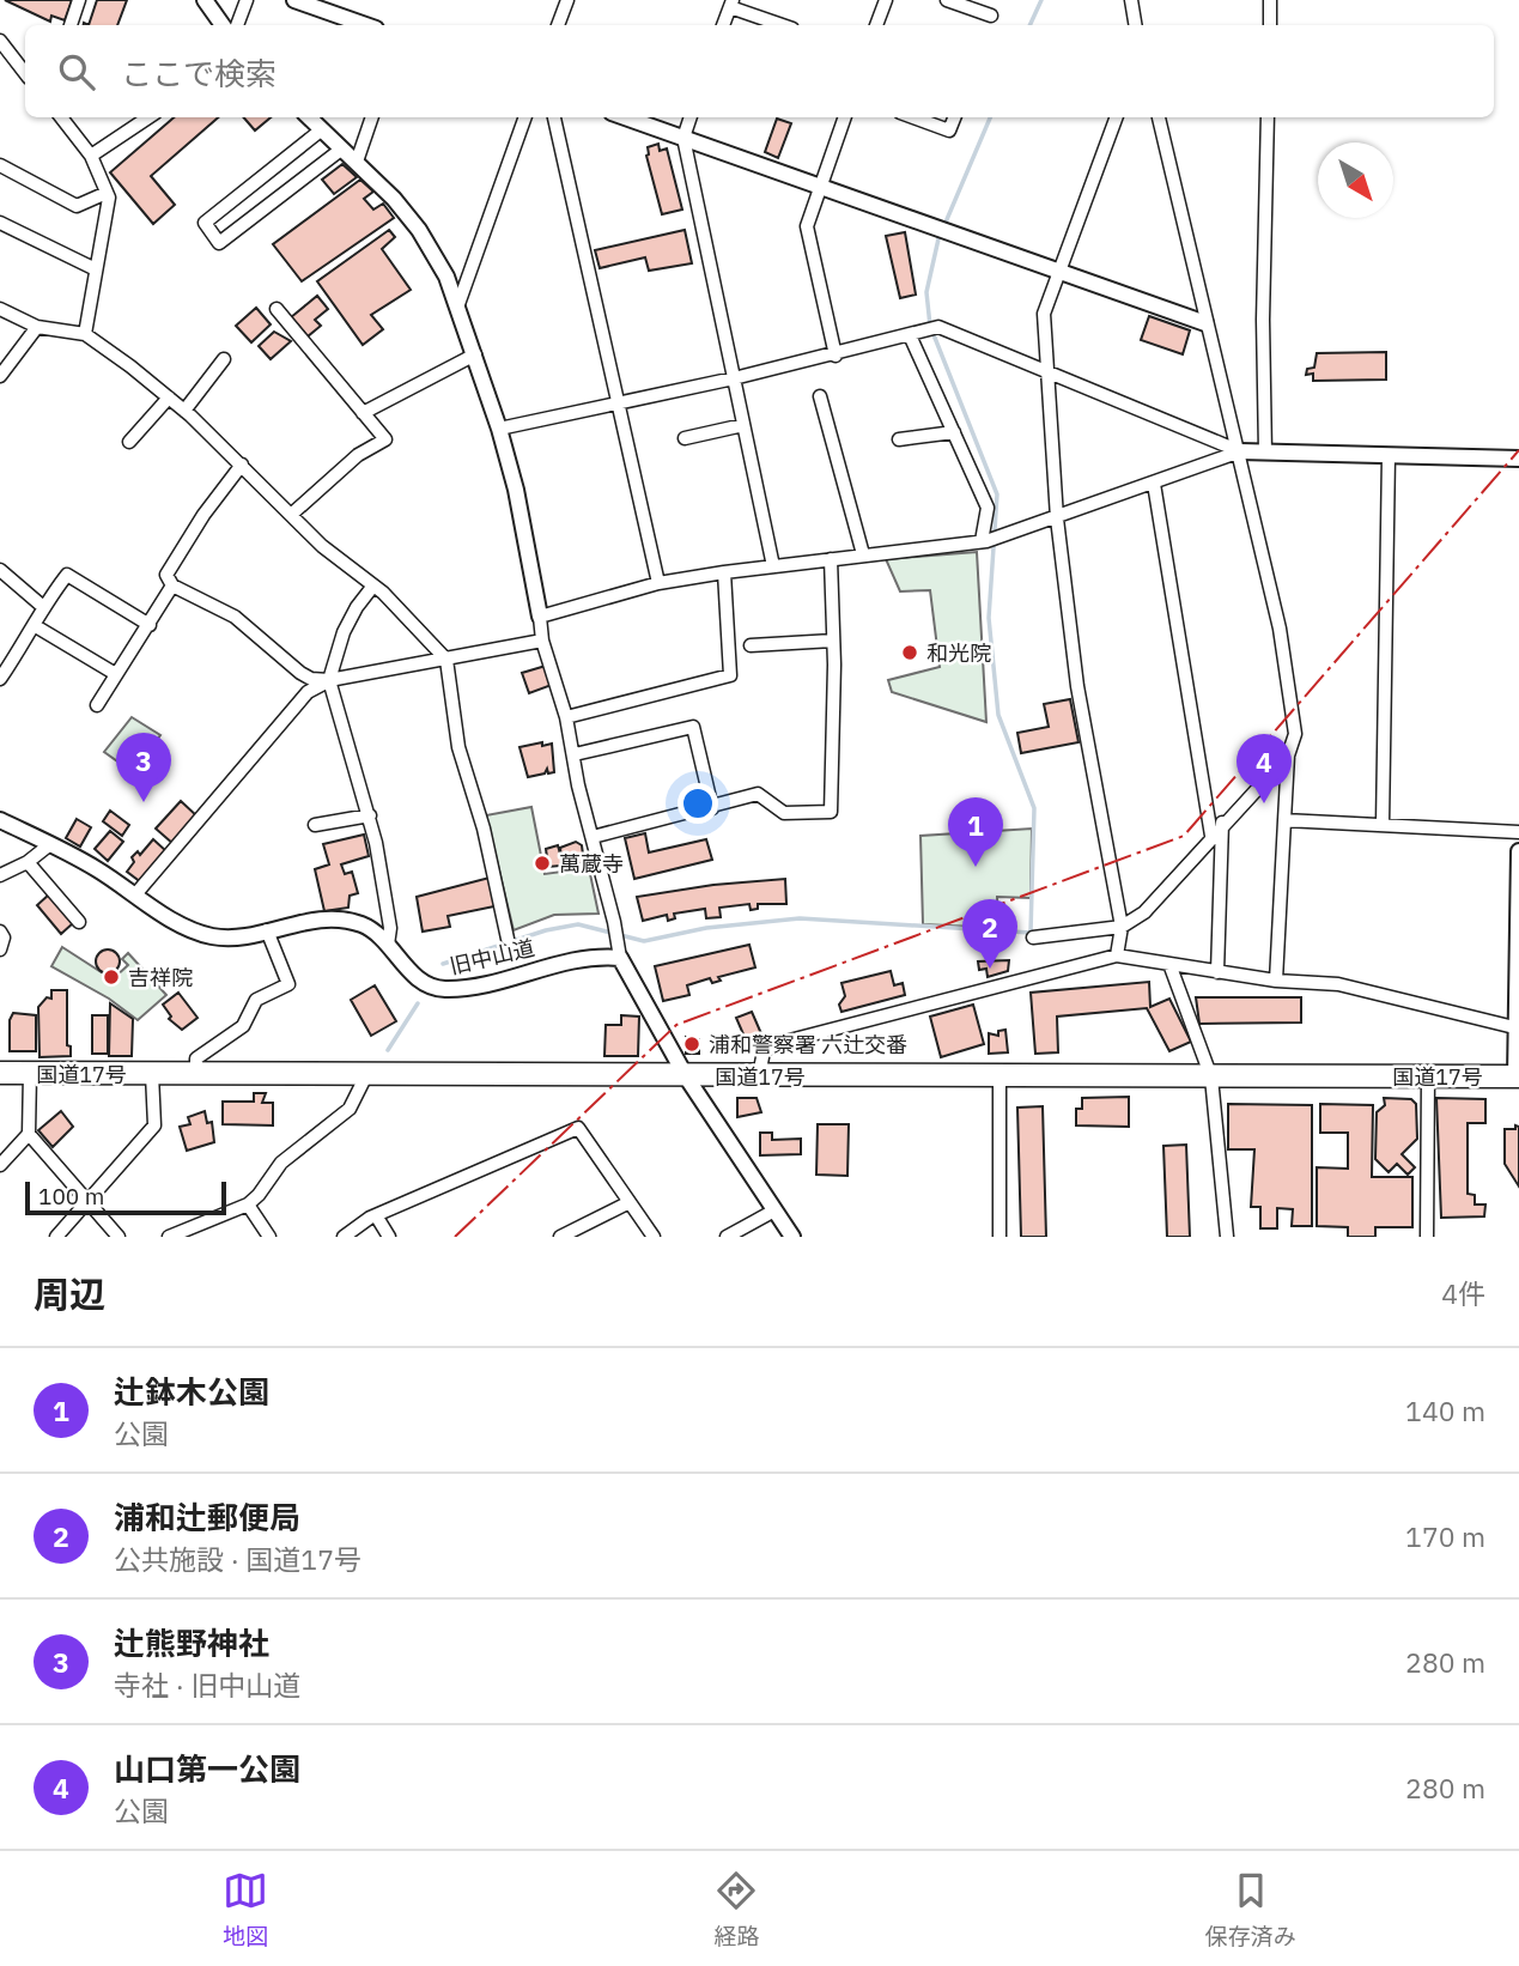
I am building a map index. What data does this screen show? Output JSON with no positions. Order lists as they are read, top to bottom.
{
  "streets": {
    "highway": ["国道17号"],
    "street": ["旧中山道"]
  },
  "places": [
    "和光院",
    "萬蔵寺",
    "吉祥院",
    "浦和警察署 六辻交番"
  ],
  "scale_bar": "100 m",
  "north": "bottom right",
  "page": {
    "search": "ここで検索",
    "pins": [
      "3",
      "4",
      "1",
      "2"
    ],
    "scale": "100 m",
    "heading": ["周辺", "4件"],
    "list": [
      {
        "mark": "1",
        "name": "辻鉢木公園",
        "note": "公園",
        "value": "140 m"
      },
      {
        "mark": "2",
        "name": "浦和辻郵便局",
        "note": "公共施設 · 国道17号",
        "value": "170 m"
      },
      {
        "mark": "3",
        "name": "辻熊野神社",
        "note": "寺社 · 旧中山道",
        "value": "280 m"
      },
      {
        "mark": "4",
        "name": "山口第一公園",
        "note": "公園",
        "value": "280 m"
      }
    ],
    "nav": ["地図", "経路", "保存済み"]
  }
}
